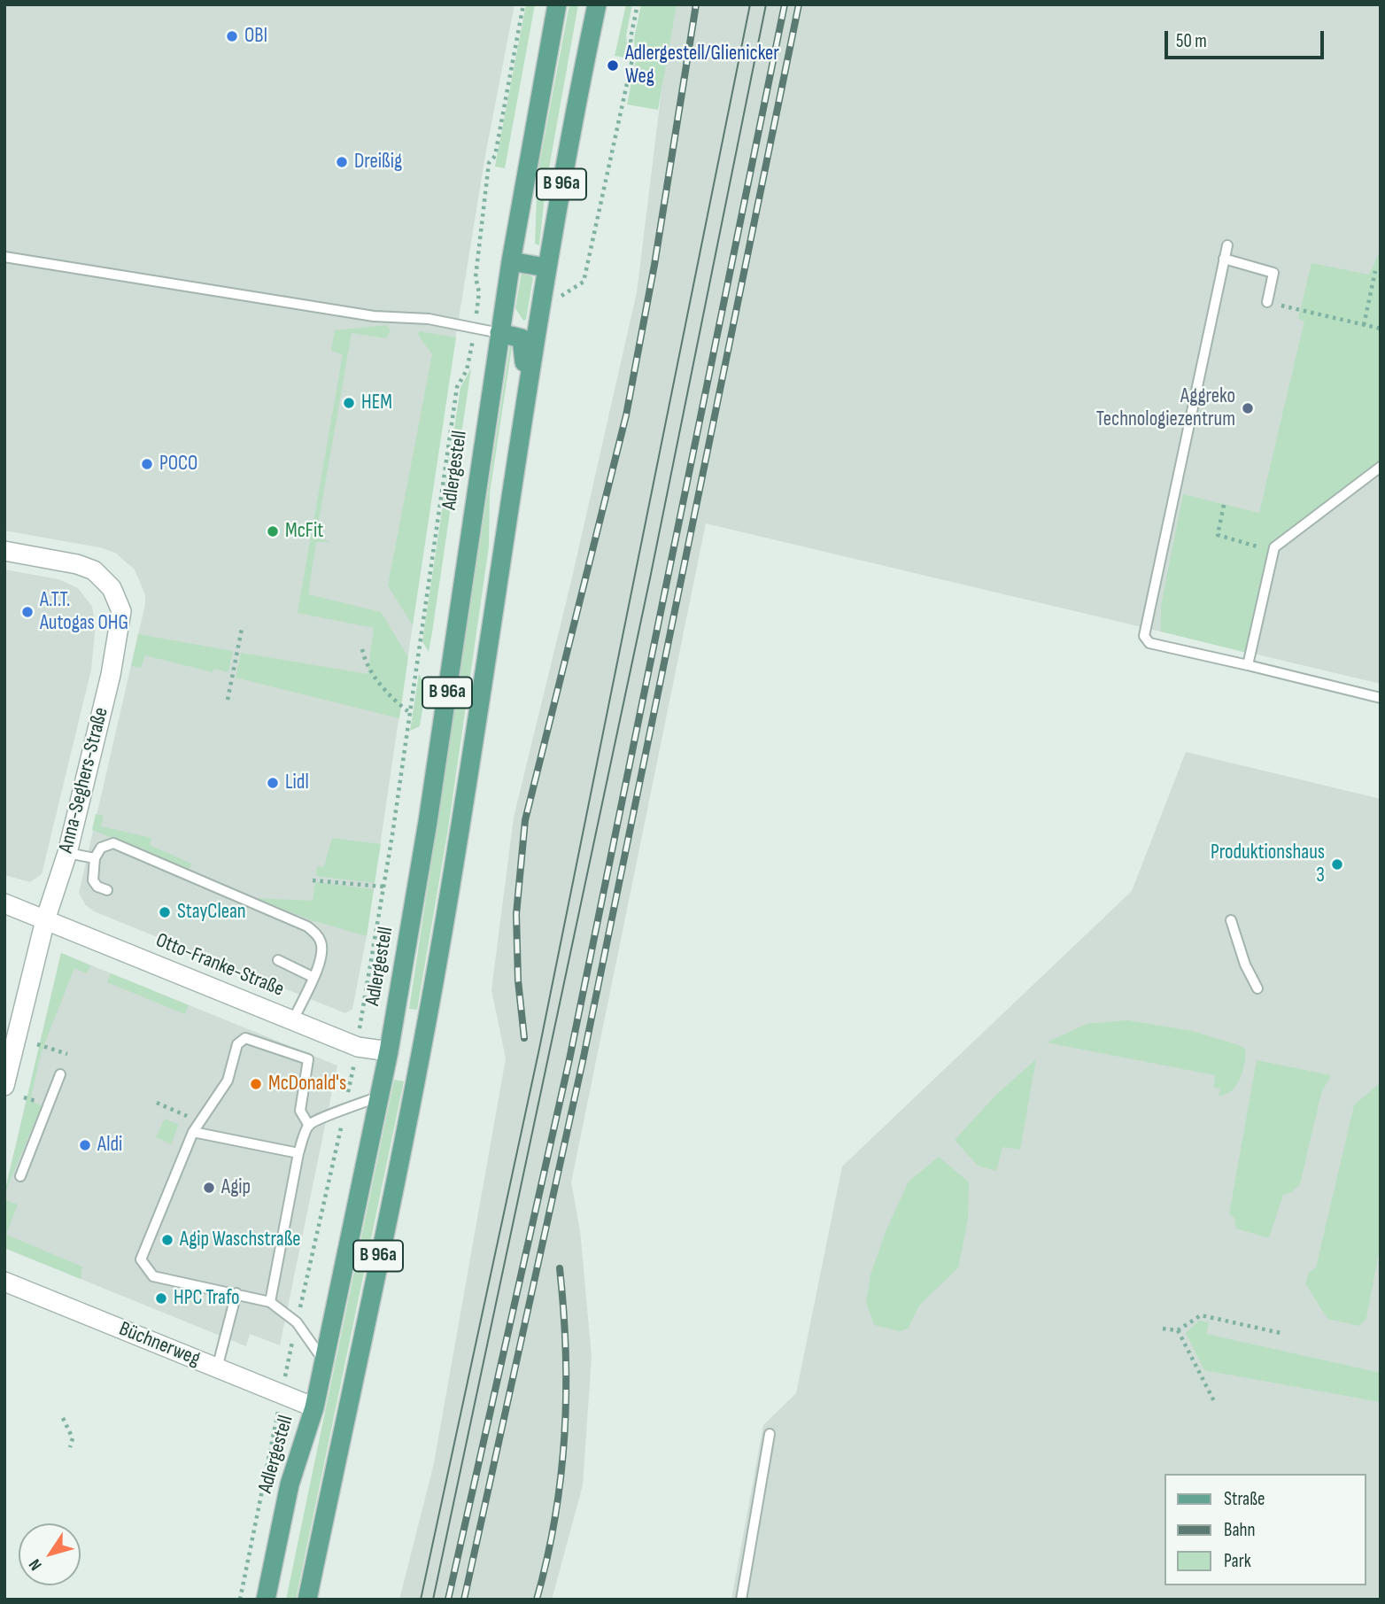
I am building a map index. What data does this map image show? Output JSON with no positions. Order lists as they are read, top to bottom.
{
  "streets": {
    "main road": ["B 96a", "Adlergestell", "Otto-Franke-Straße"],
    "street": ["Anna-Seghers-Straße", "Büchnerweg"]
  },
  "crossings": [
    ["B 96a", "Otto-Franke-Straße"],
    ["Adlergestell", "Otto-Franke-Straße"],
    ["Adlergestell", "Büchnerweg"],
    ["Anna-Seghers-Straße", "Otto-Franke-Straße"]
  ],
  "places": [
    "OBI",
    "Adlergestell/Glienicker Weg",
    "Dreißig",
    "HEM",
    "Aggreko Technologiezentrum",
    "POCO",
    "McFit",
    "A.T.T. Autogas OHG",
    "Lidl",
    "Produktionshaus 3",
    "StayClean",
    "McDonald's",
    "Aldi",
    "Agip",
    "Agip Waschstraße",
    "HPC Trafo"
  ],
  "legend": ["Straße", "Bahn", "Park"],
  "scale_bar": "50 m",
  "north": "bottom left"
}
